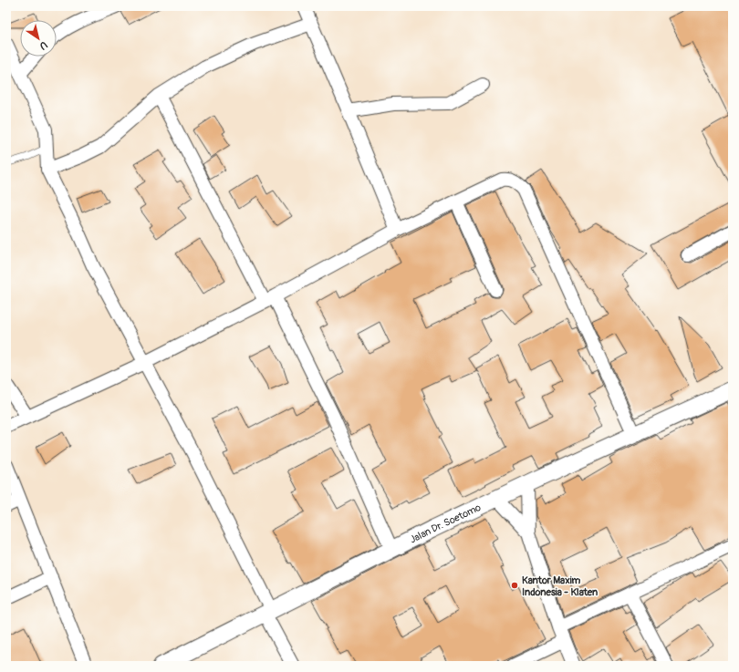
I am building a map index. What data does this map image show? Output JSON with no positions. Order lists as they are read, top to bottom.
{
  "streets": {
    "street": ["Jalan Dr. Soetomo"]
  },
  "places": ["Kantor Maxim Indonesia - Klaten"],
  "north": "bottom right"
}
